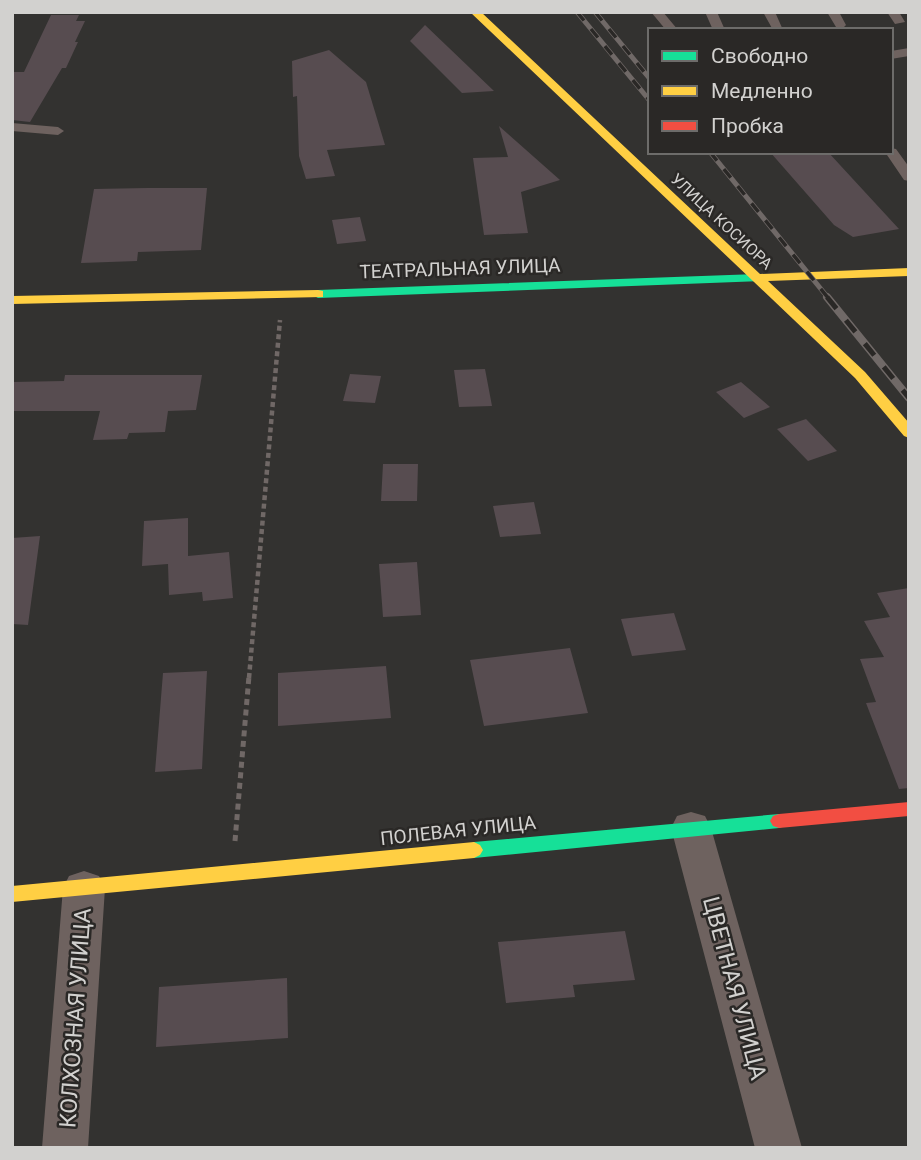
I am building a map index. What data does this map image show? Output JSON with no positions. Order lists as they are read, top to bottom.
{
  "streets": {
    "street": [
      "УЛИЦА КОСИОРА",
      "ТЕАТРАЛЬНАЯ УЛИЦА",
      "ПОЛЕВАЯ УЛИЦА",
      "ЦВЕТНАЯ УЛИЦА",
      "КОЛХОЗНАЯ УЛИЦА"
    ]
  },
  "crossings": [
    ["УЛИЦА КОСИОРА", "ТЕАТРАЛЬНАЯ УЛИЦА"],
    ["ПОЛЕВАЯ УЛИЦА", "ЦВЕТНАЯ УЛИЦА"],
    ["ПОЛЕВАЯ УЛИЦА", "КОЛХОЗНАЯ УЛИЦА"]
  ],
  "legend": ["Свободно", "Медленно", "Пробка"]
}
